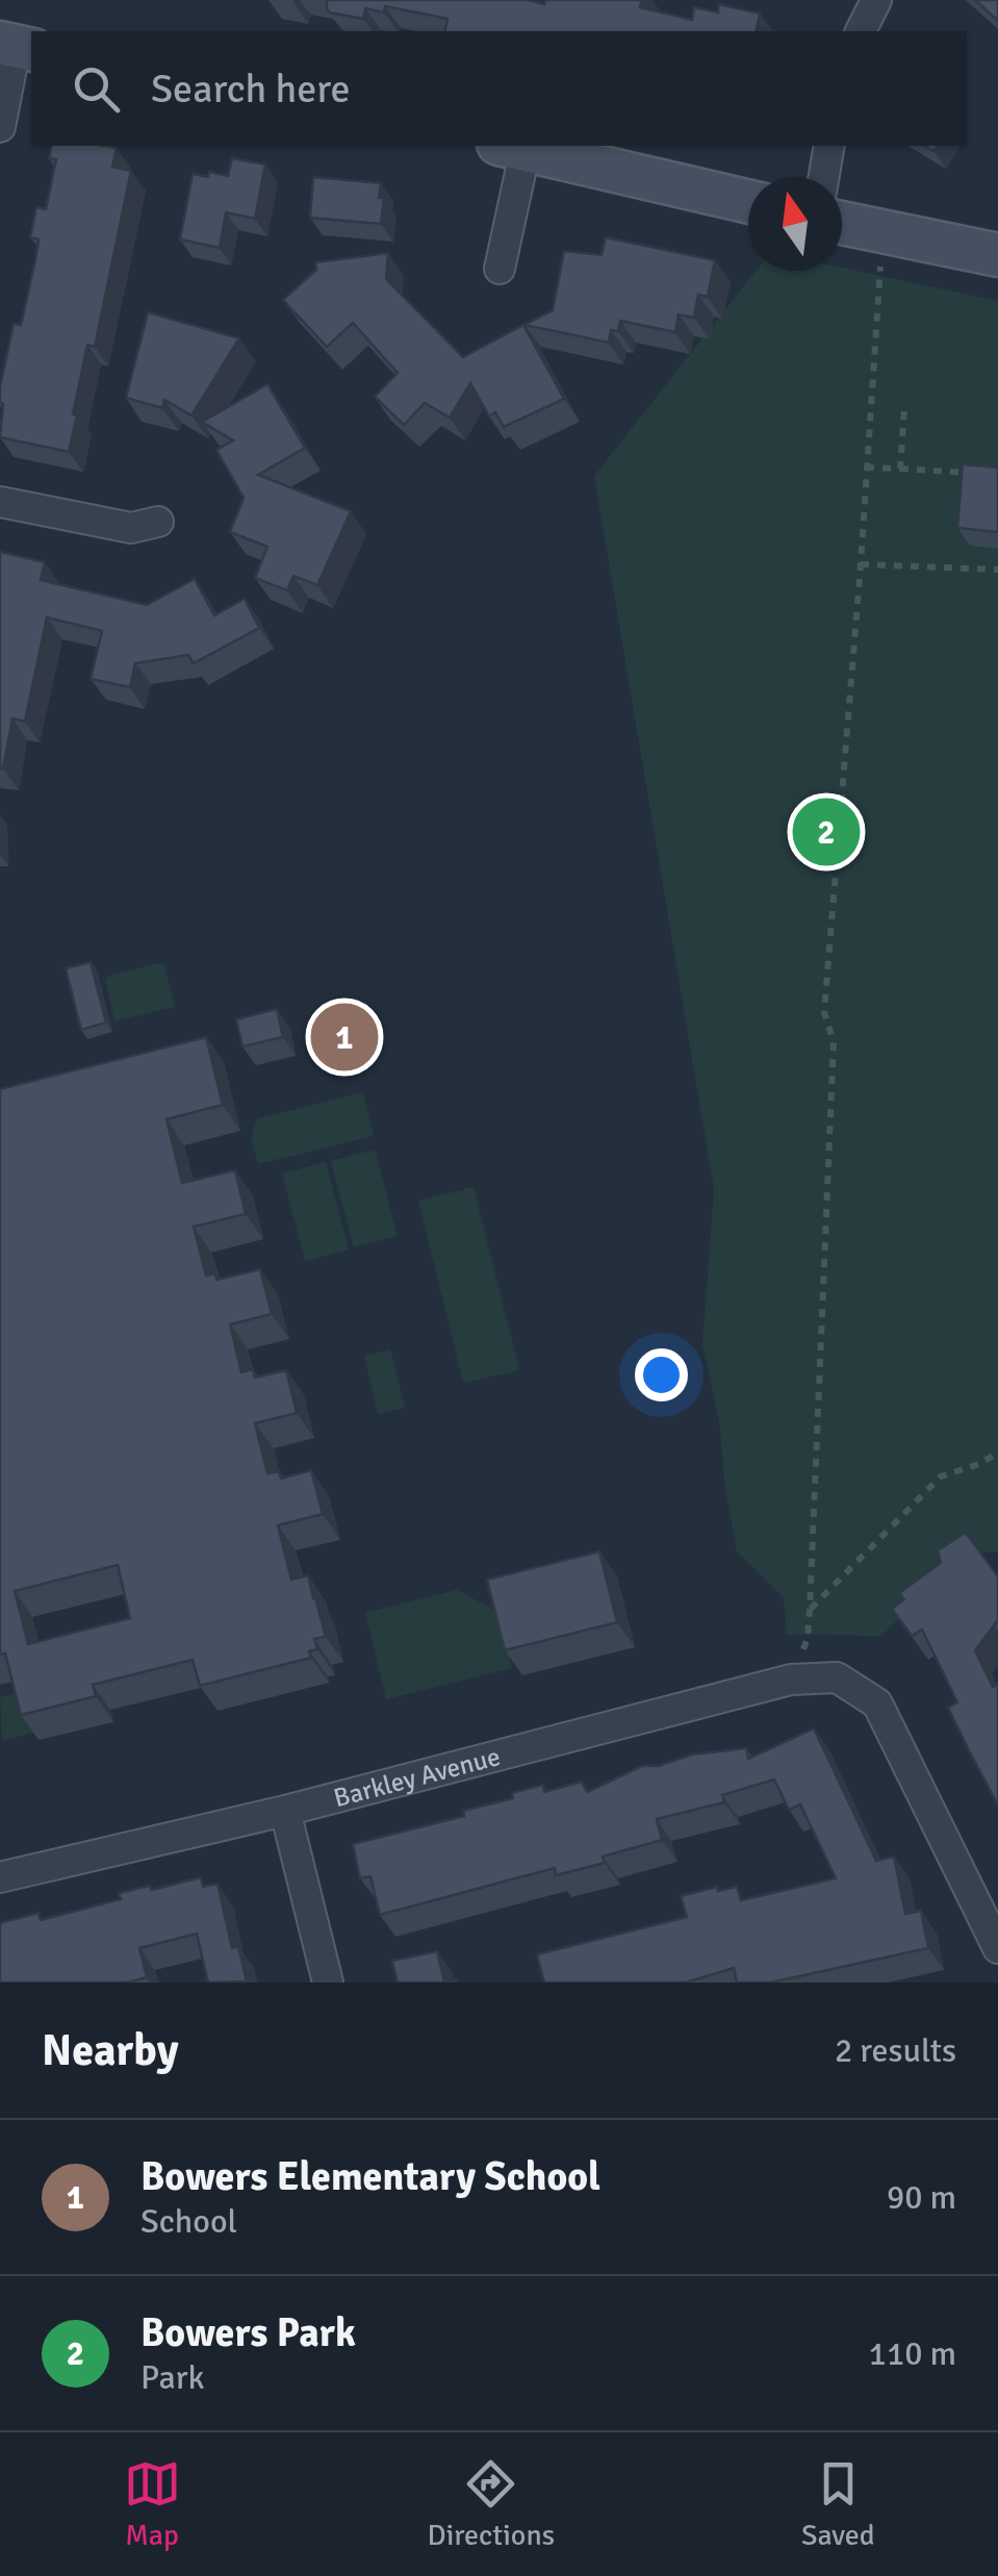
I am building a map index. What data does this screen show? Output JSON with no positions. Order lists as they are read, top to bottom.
{
  "streets": {
    "street": ["Barkley Avenue"]
  },
  "north": "top",
  "page": {
    "search": "Search here",
    "pins": ["2", "1"],
    "heading": ["Nearby", "2 results"],
    "list": [
      {
        "mark": "1",
        "name": "Bowers Elementary School",
        "note": "School",
        "value": "90 m"
      },
      {
        "mark": "2",
        "name": "Bowers Park",
        "note": "Park",
        "value": "110 m"
      }
    ],
    "nav": ["Map", "Directions", "Saved"]
  }
}
